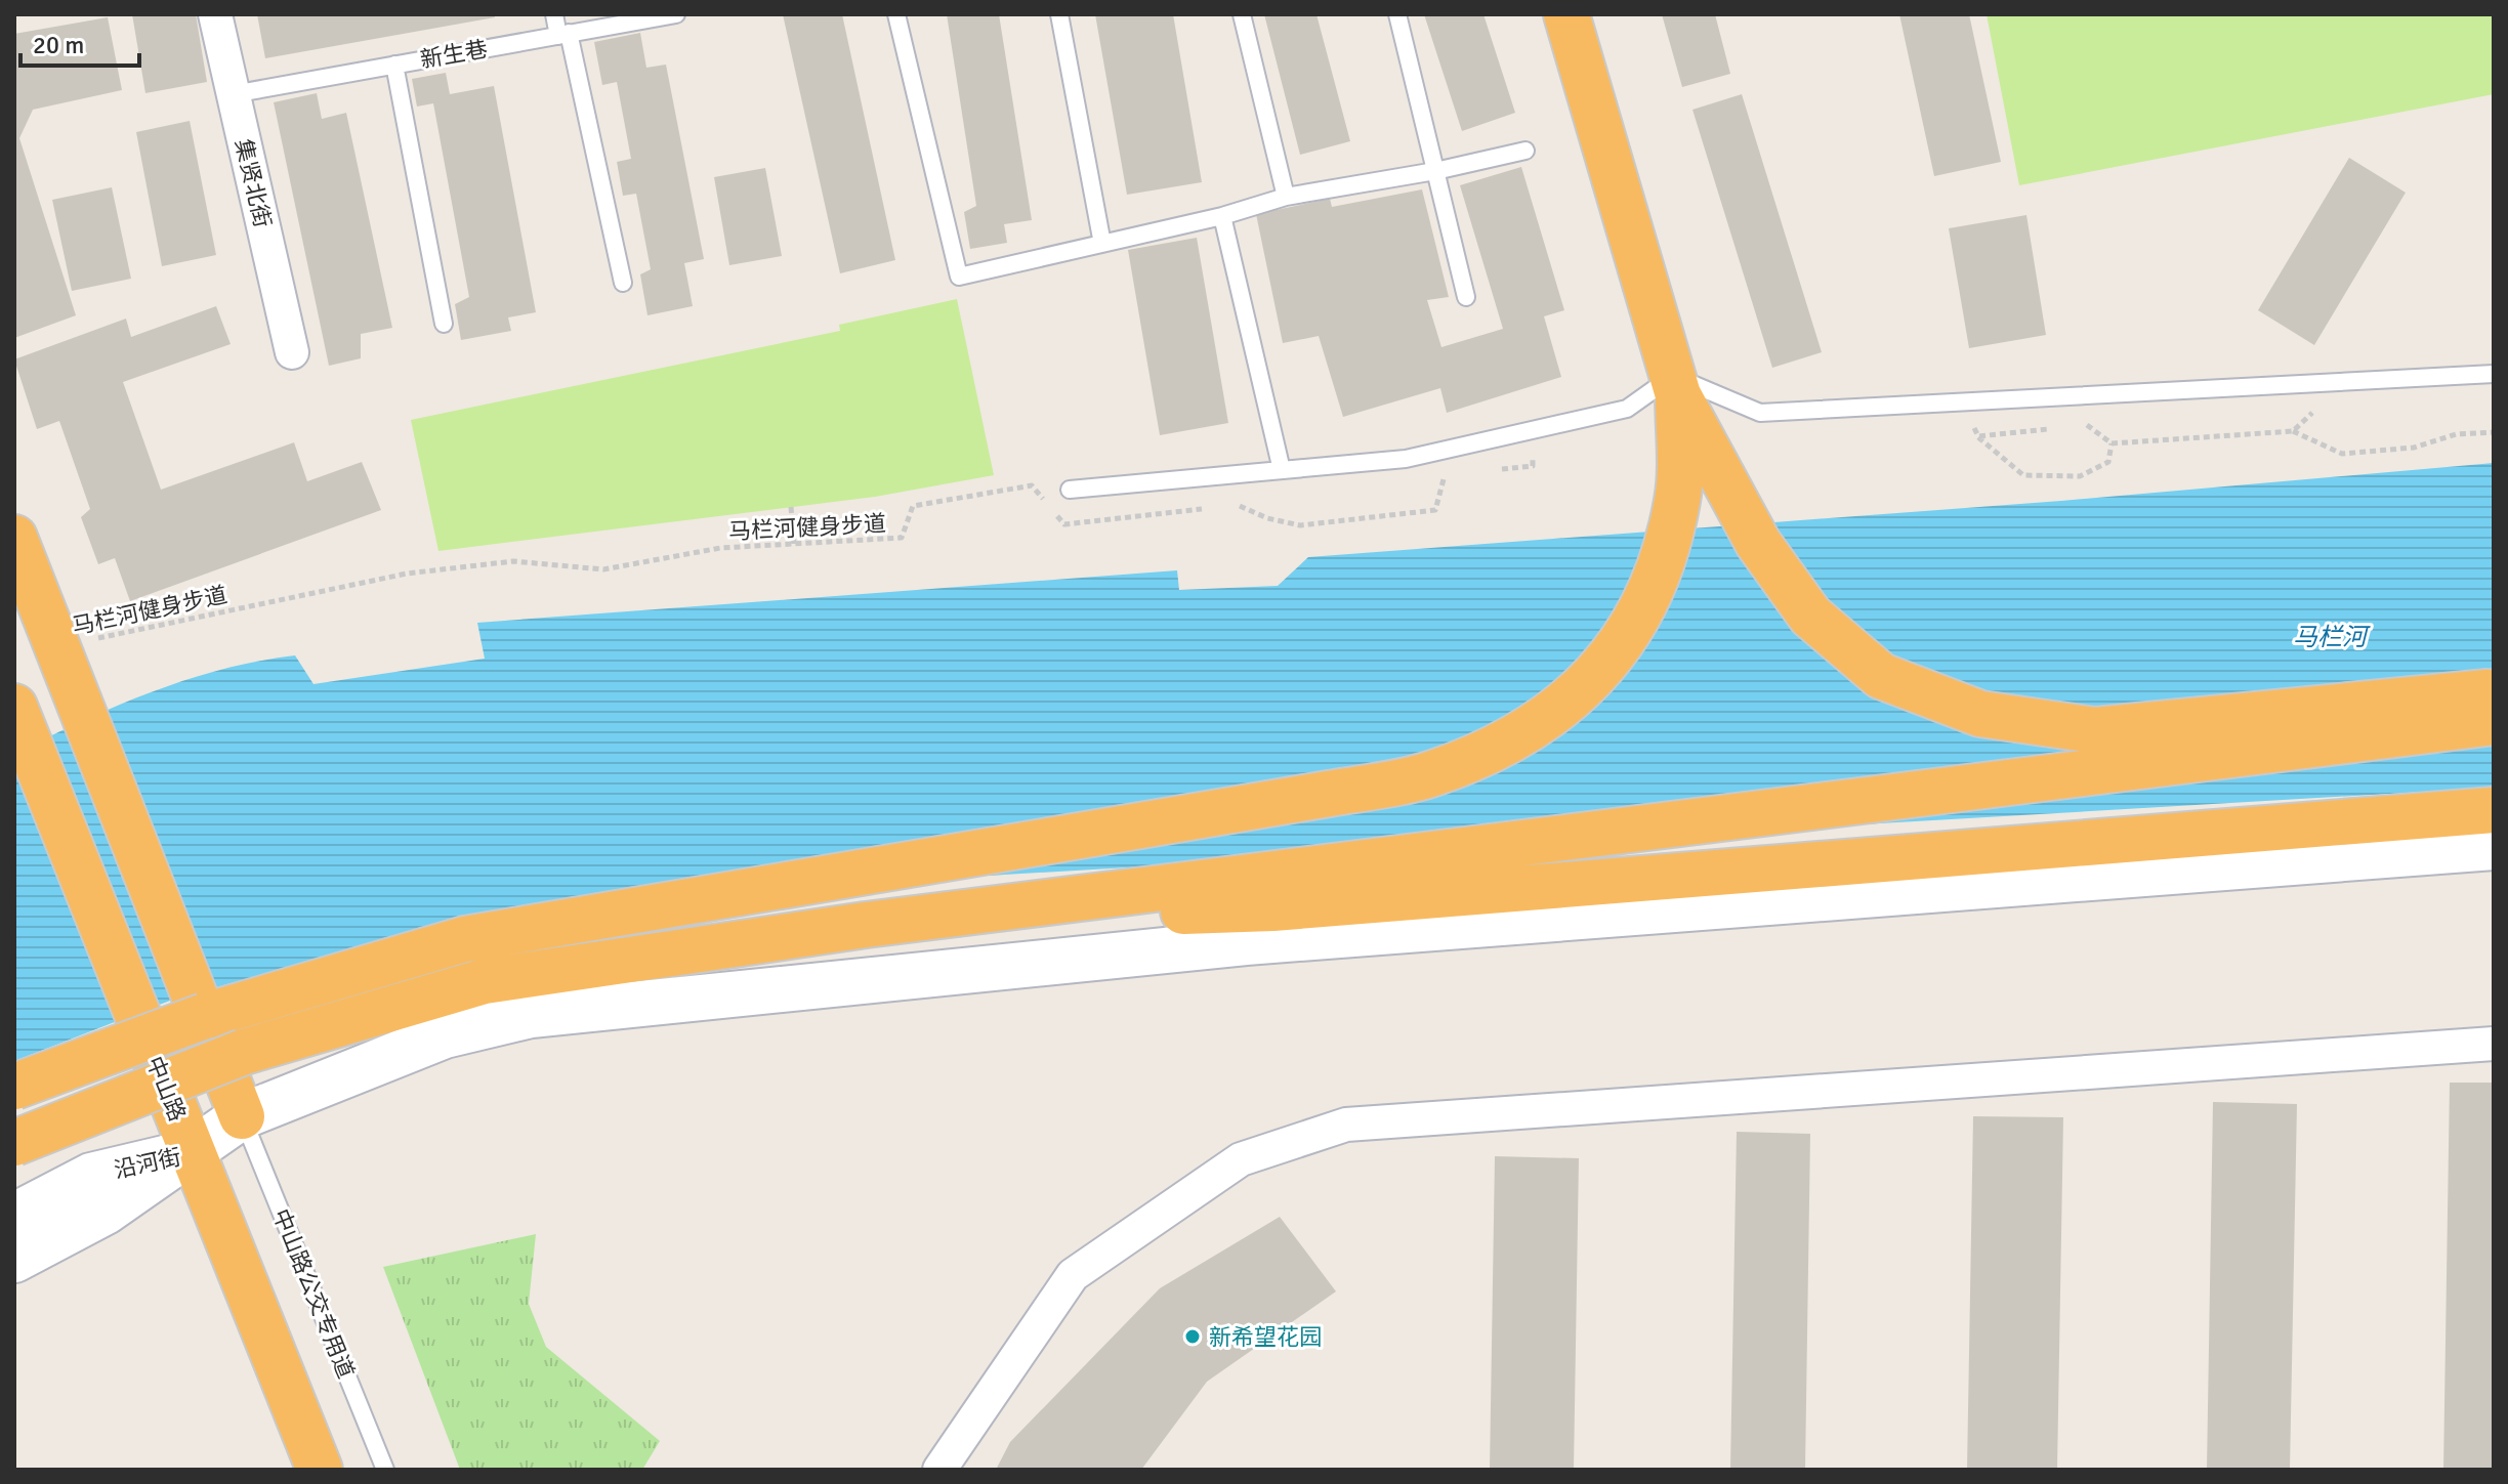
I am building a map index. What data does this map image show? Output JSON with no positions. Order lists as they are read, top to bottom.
{
  "streets": {
    "highway": ["中山路"],
    "main road": ["沿河街"],
    "street": ["集贤北街"],
    "lane": ["新生巷", "中山路公交专用道"],
    "path": ["马栏河健身步道"]
  },
  "crossings": [
    ["新生巷", "集贤北街"],
    ["中山路", "沿河街"]
  ],
  "water": ["马栏河"],
  "places": ["新希望花园"],
  "scale_bar": "20 m"
}
